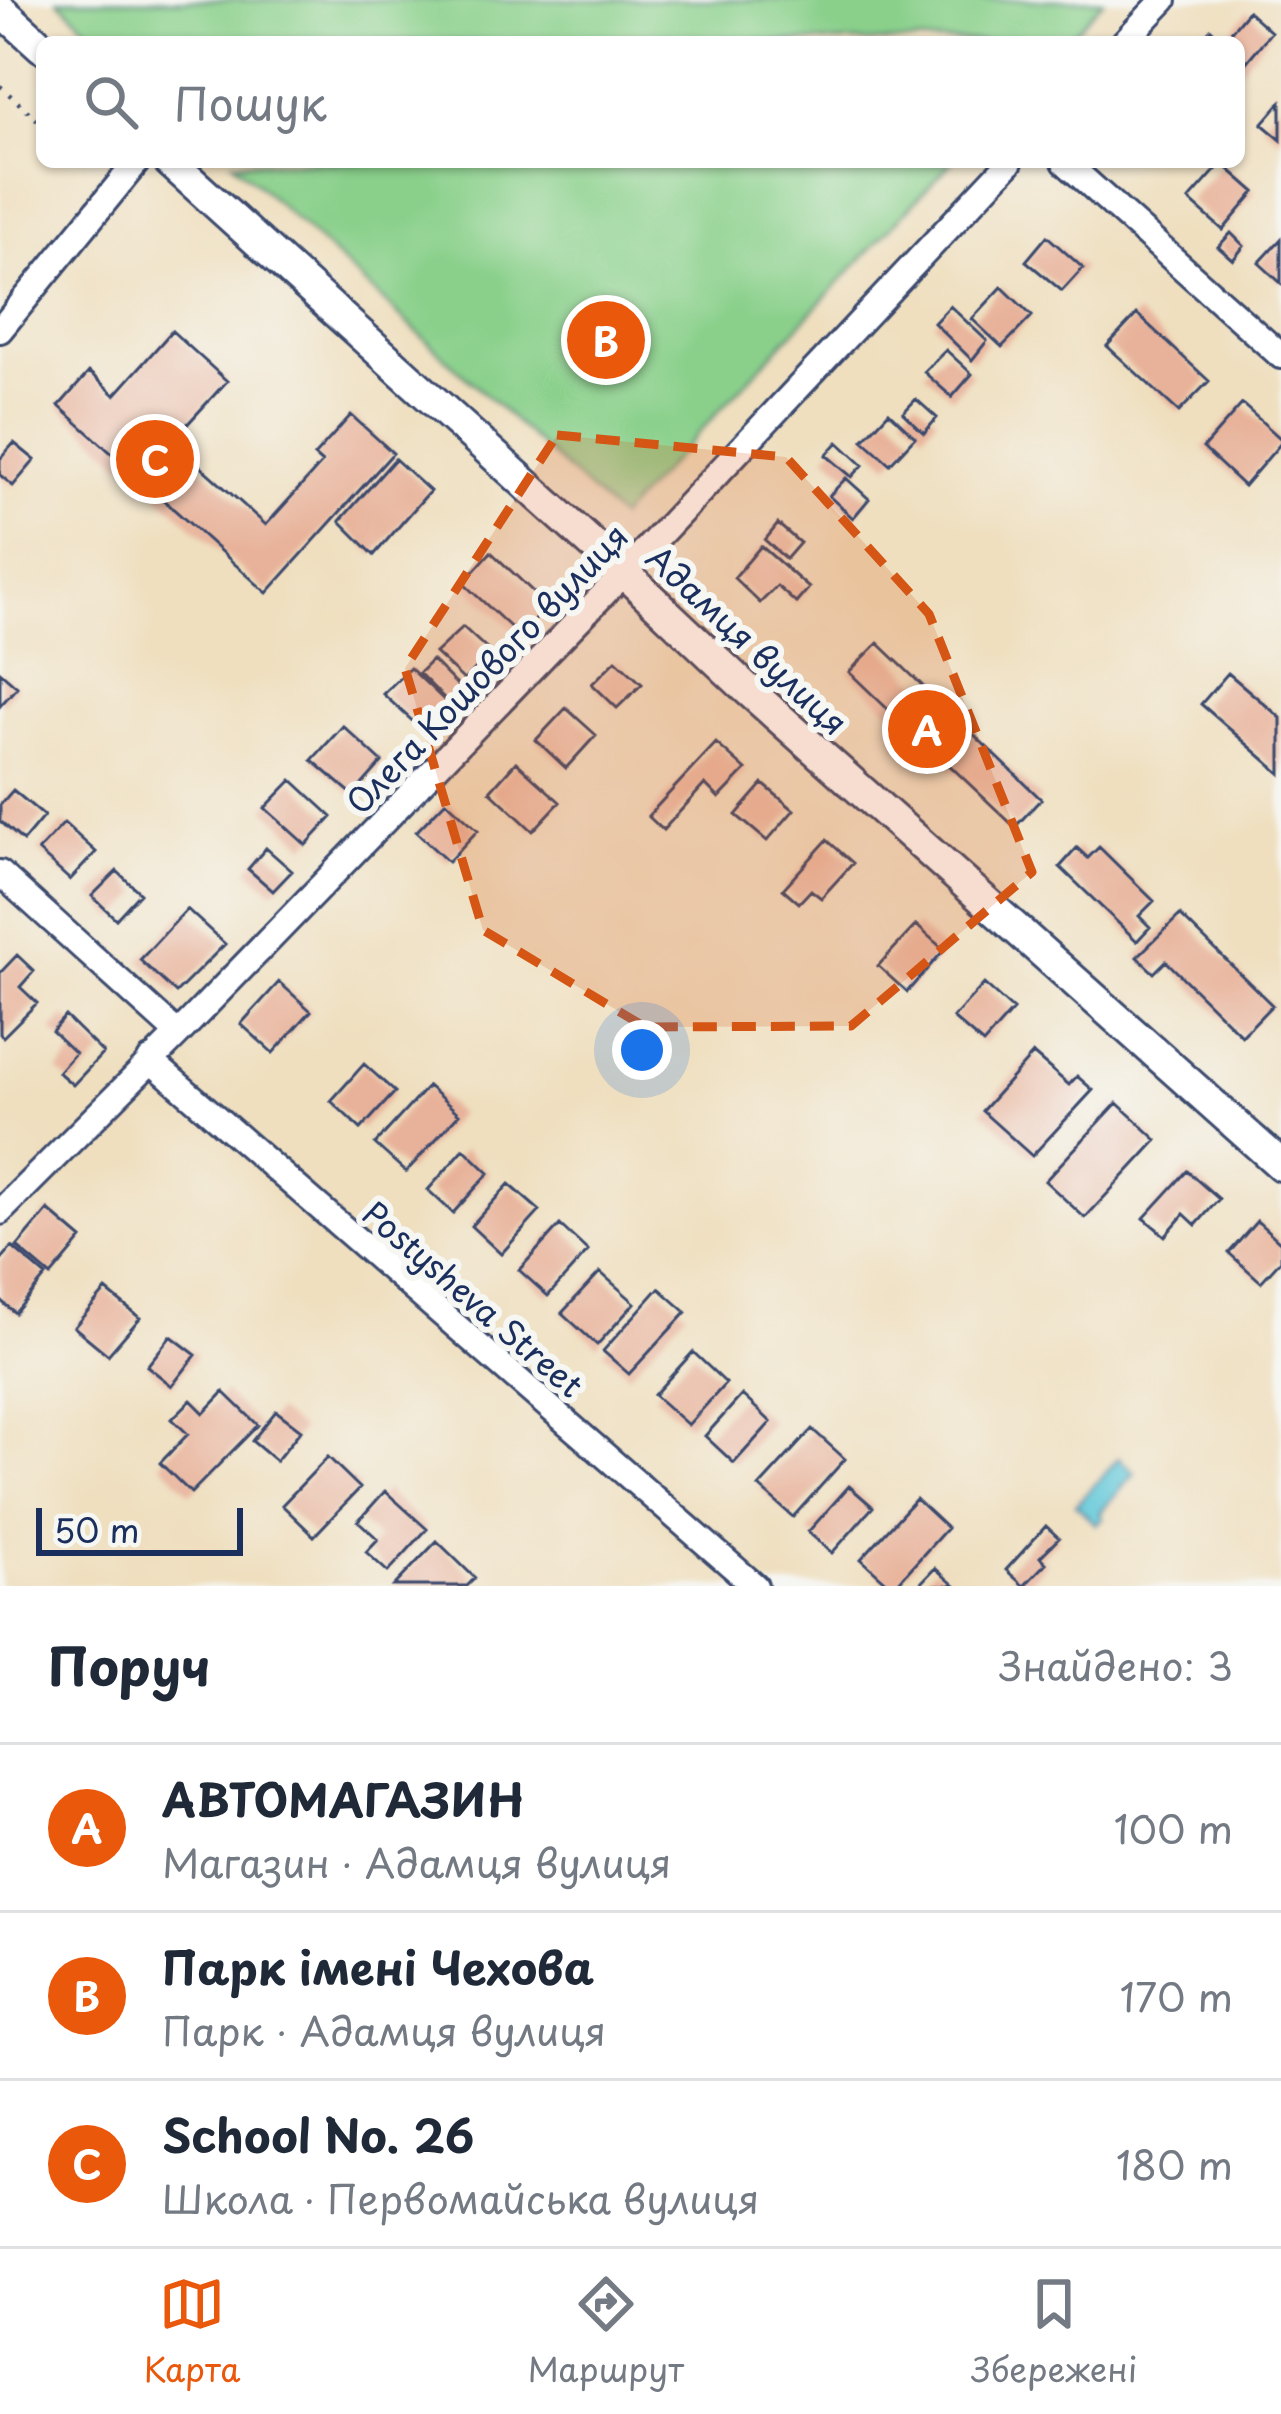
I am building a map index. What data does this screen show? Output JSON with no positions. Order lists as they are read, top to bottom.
{
  "streets": {
    "street": ["Адамця вулиця", "Олега Кошового вулиця", "Postysheva Street"]
  },
  "crossings": [
    ["Адамця вулиця", "Олега Кошового вулиця"],
    ["Олега Кошового вулиця", "Postysheva Street"]
  ],
  "scale_bar": "50 m",
  "page": {
    "search": "Пошук",
    "pins": ["B", "C", "A"],
    "scale": "50 m",
    "heading": ["Поруч", "Знайдено: 3"],
    "list": [
      {
        "mark": "A",
        "name": "АВТОМАГАЗИН",
        "note": "Магазин · Адамця вулиця",
        "value": "100 m"
      },
      {
        "mark": "B",
        "name": "Парк імені Чехова",
        "note": "Парк · Адамця вулиця",
        "value": "170 m"
      },
      {
        "mark": "C",
        "name": "School No. 26",
        "note": "Школа · Первомайська вулиця",
        "value": "180 m"
      }
    ],
    "nav": ["Карта", "Маршрут", "Збережені"]
  }
}
